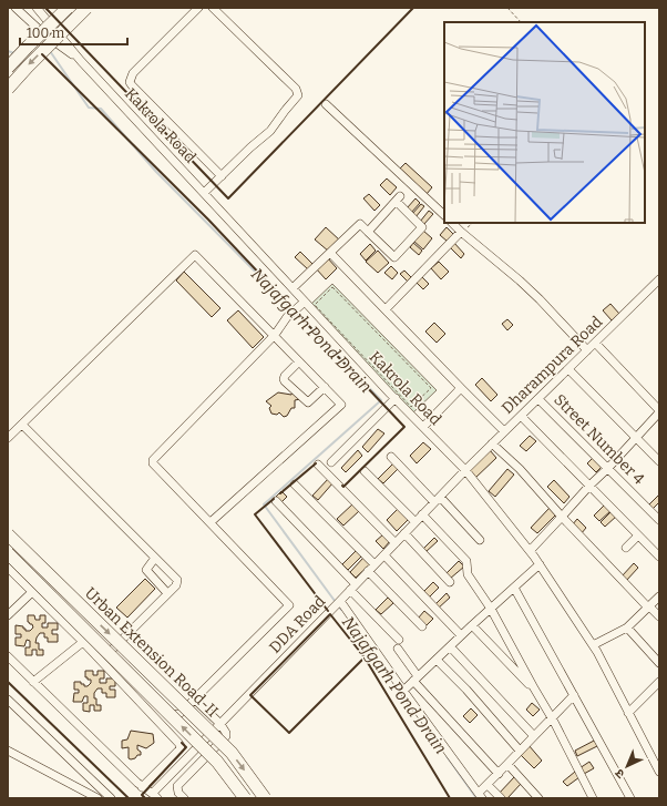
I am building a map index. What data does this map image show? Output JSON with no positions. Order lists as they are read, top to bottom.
{
  "streets": {
    "highway": ["Urban Extension Road-II"],
    "street": [
      "Kakrola Road",
      "Dharampura Road",
      "Street Number 4",
      "DDA Road"
    ]
  },
  "crossings": [
    ["Kakrola Road", "Dharampura Road"],
    ["Kakrola Road", "DDA Road"],
    ["Dharampura Road", "Street Number 4"],
    ["Dharampura Road", "DDA Road"]
  ],
  "water": ["Najafgarh Pond Drain"],
  "scale_bar": "100 m",
  "north": "bottom left"
}
